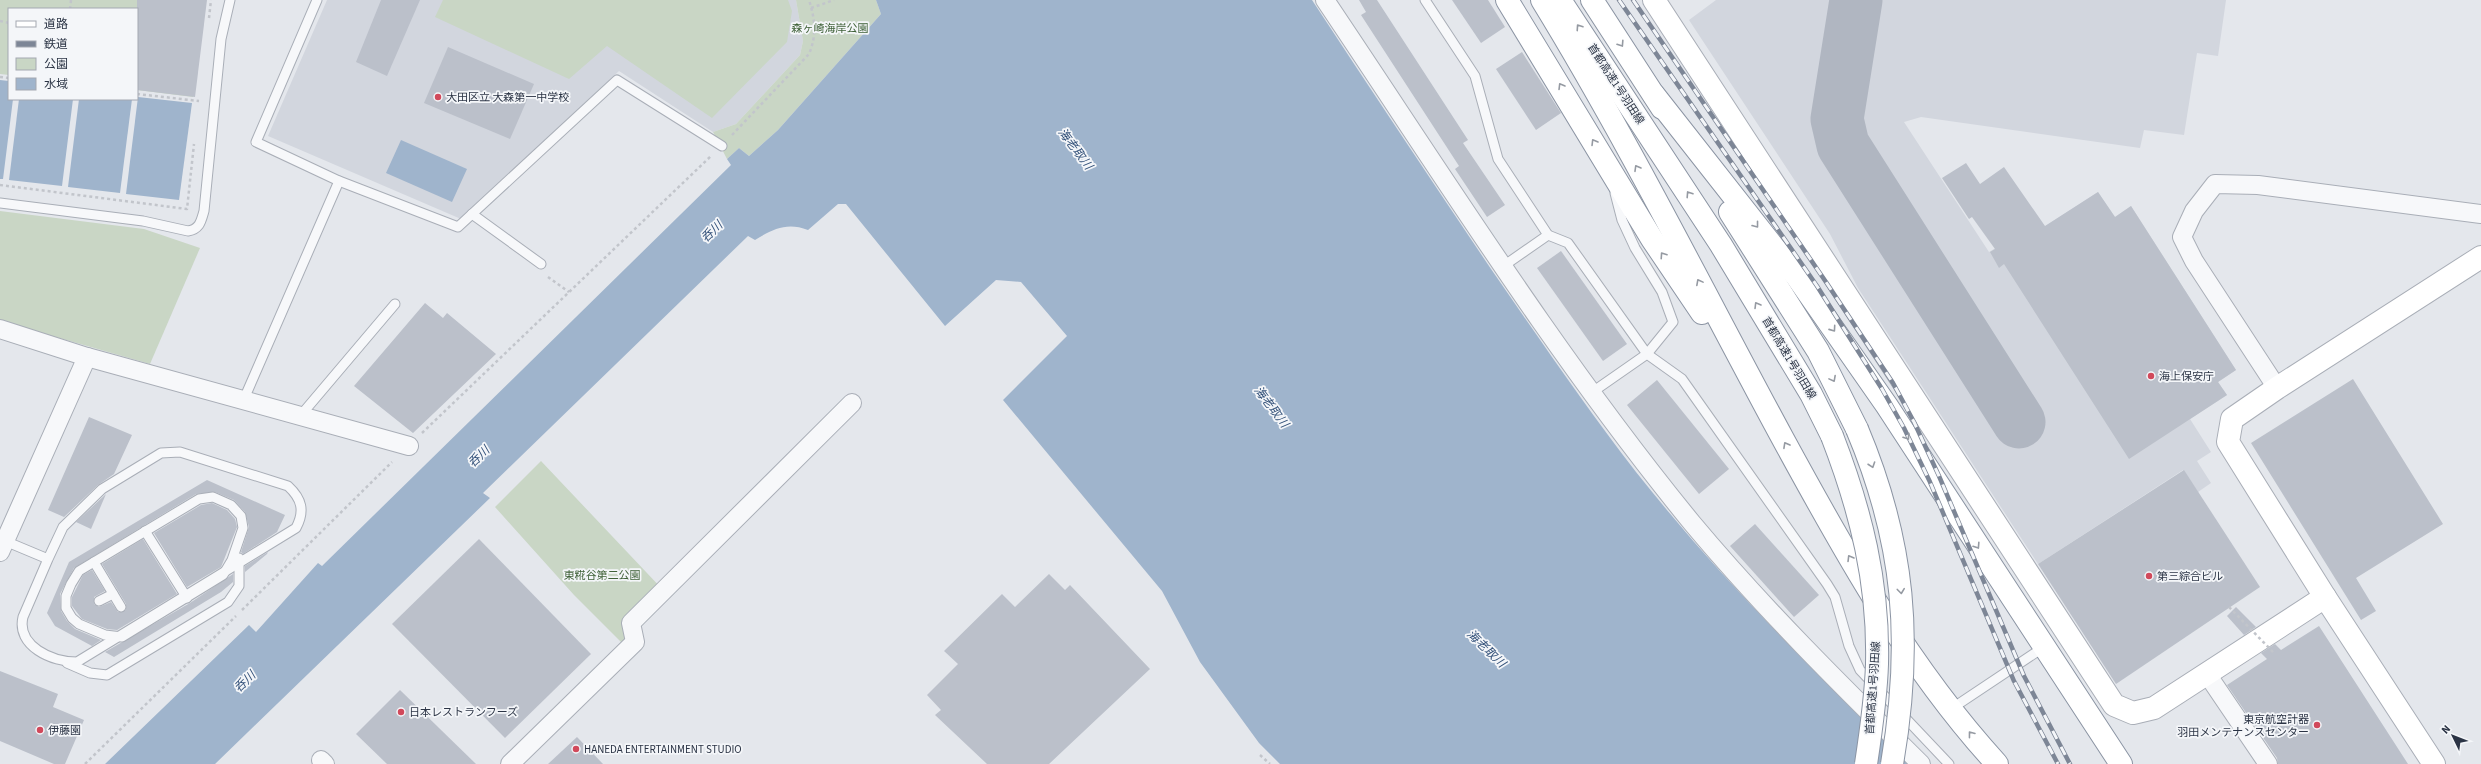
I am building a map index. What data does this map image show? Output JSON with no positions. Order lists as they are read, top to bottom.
{
  "streets": {
    "main road": ["首都高速1号羽田線"]
  },
  "water": ["海老取川", "呑川"],
  "parks": ["森ヶ崎海岸公園", "東糀谷第二公園"],
  "places": [
    "大田区立 大森第一中学校",
    "海上保安庁",
    "第三綜合ビル",
    "日本レストランフーズ",
    "東京航空計器 羽田メンテナンスセンター",
    "伊藤園",
    "HANEDA ENTERTAINMENT STUDIO"
  ],
  "legend": [
    "道路",
    "鉄道",
    "公園",
    "水域"
  ],
  "north": "top left"
}
